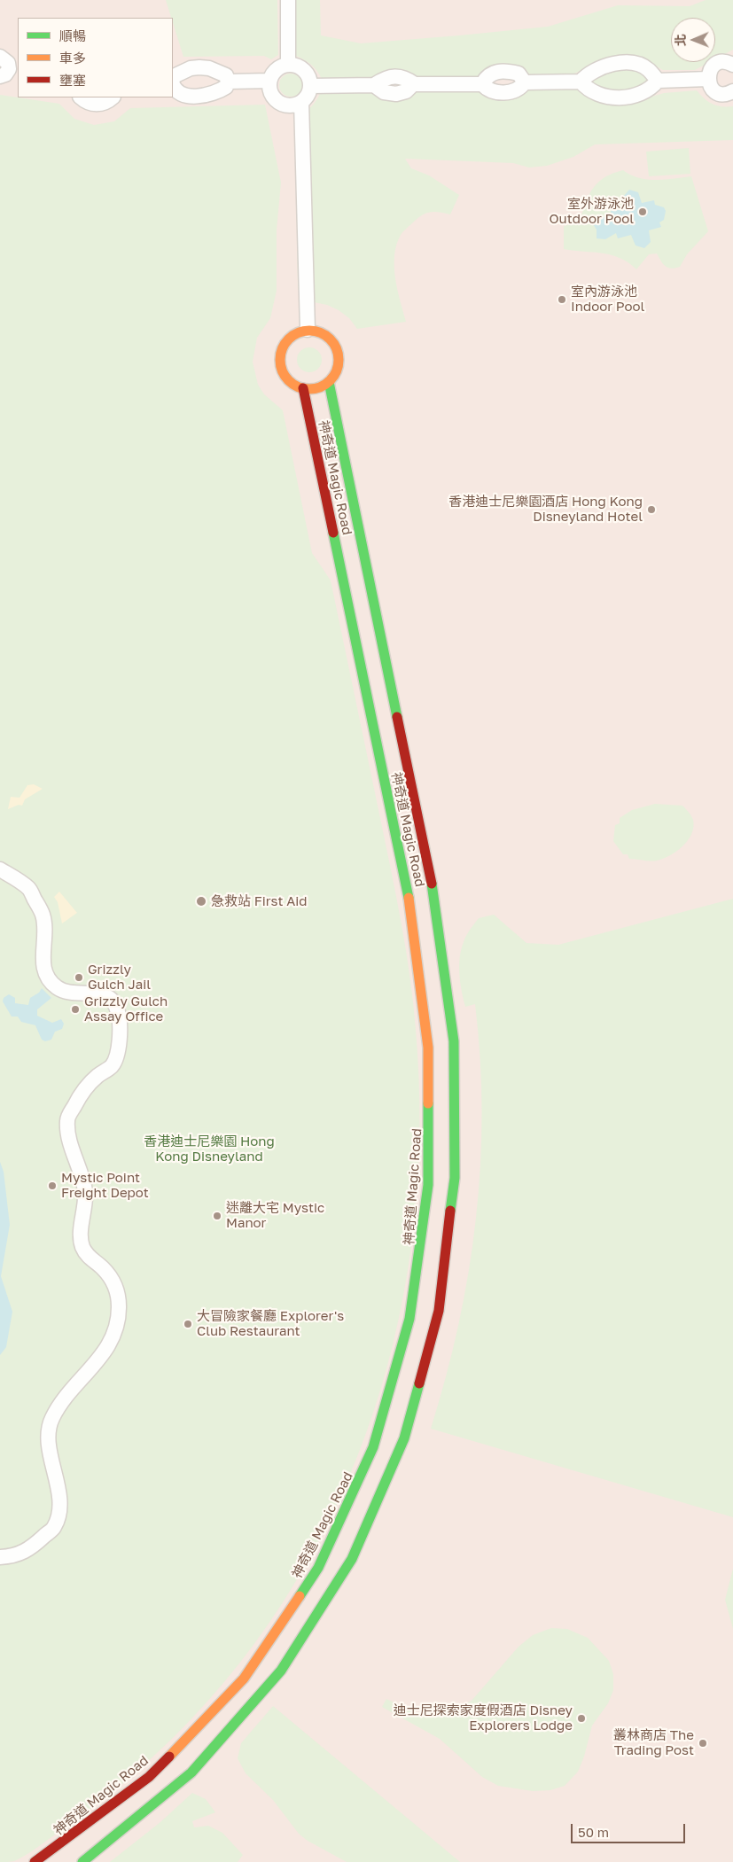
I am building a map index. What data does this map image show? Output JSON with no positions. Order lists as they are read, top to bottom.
{
  "streets": {
    "street": ["神奇道 Magic Road"]
  },
  "parks": ["香港迪士尼樂園 Hong Kong Disneyland"],
  "places": [
    "室外游泳池 Outdoor Pool",
    "室內游泳池 Indoor Pool",
    "香港迪士尼樂園酒店 Hong Kong Disneyland Hotel",
    "急救站 First Aid",
    "Grizzly Gulch Jail",
    "Grizzly Gulch Assay Office",
    "Mystic Point Freight Depot",
    "迷離大宅 Mystic Manor",
    "大冒險家餐廳 Explorer's Club Restaurant",
    "迪士尼探索家度假酒店 Disney Explorers Lodge",
    "叢林商店 The Trading Post"
  ],
  "legend": ["順暢", "車多", "壅塞"],
  "scale_bar": "50 m",
  "north": "left"
}
